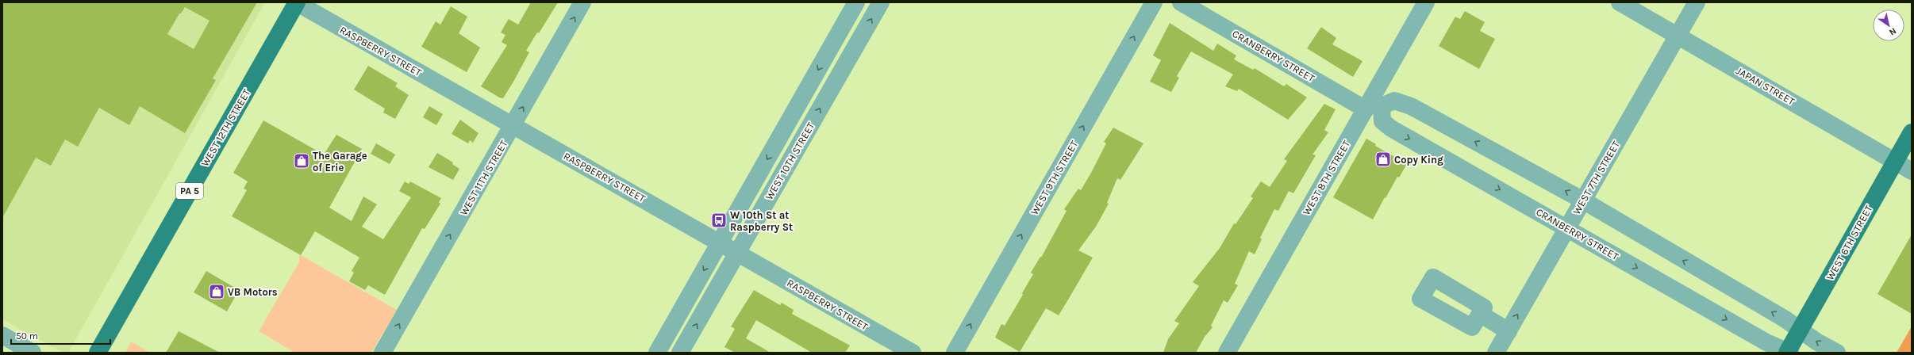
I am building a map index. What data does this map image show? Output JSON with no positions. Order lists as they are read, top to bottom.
{
  "streets": {
    "main road": ["WEST 12TH STREET", "PA 5", "WEST 6TH STREET"],
    "street": [
      "RASPBERRY STREET",
      "CRANBERRY STREET",
      "JAPAN STREET",
      "WEST 10TH STREET",
      "WEST 11TH STREET",
      "WEST 9TH STREET",
      "WEST 8TH STREET",
      "WEST 7TH STREET"
    ]
  },
  "crossings": [
    ["RASPBERRY STREET", "WEST 12TH STREET"],
    ["RASPBERRY STREET", "WEST 10TH STREET"],
    ["RASPBERRY STREET", "WEST 11TH STREET"],
    ["CRANBERRY STREET", "WEST 8TH STREET"],
    ["CRANBERRY STREET", "WEST 7TH STREET"],
    ["CRANBERRY STREET", "WEST 6TH STREET"],
    ["JAPAN STREET", "WEST 7TH STREET"],
    ["JAPAN STREET", "WEST 6TH STREET"]
  ],
  "one_way": ["WEST 11TH STREET", "WEST 9TH STREET"],
  "places": {
    "shop": ["Copy King", "The Garage of Erie", "VB Motors"],
    "bus stop": ["W 10th St at Raspberry St"]
  },
  "scale_bar": "50 m",
  "north": "bottom right"
}
